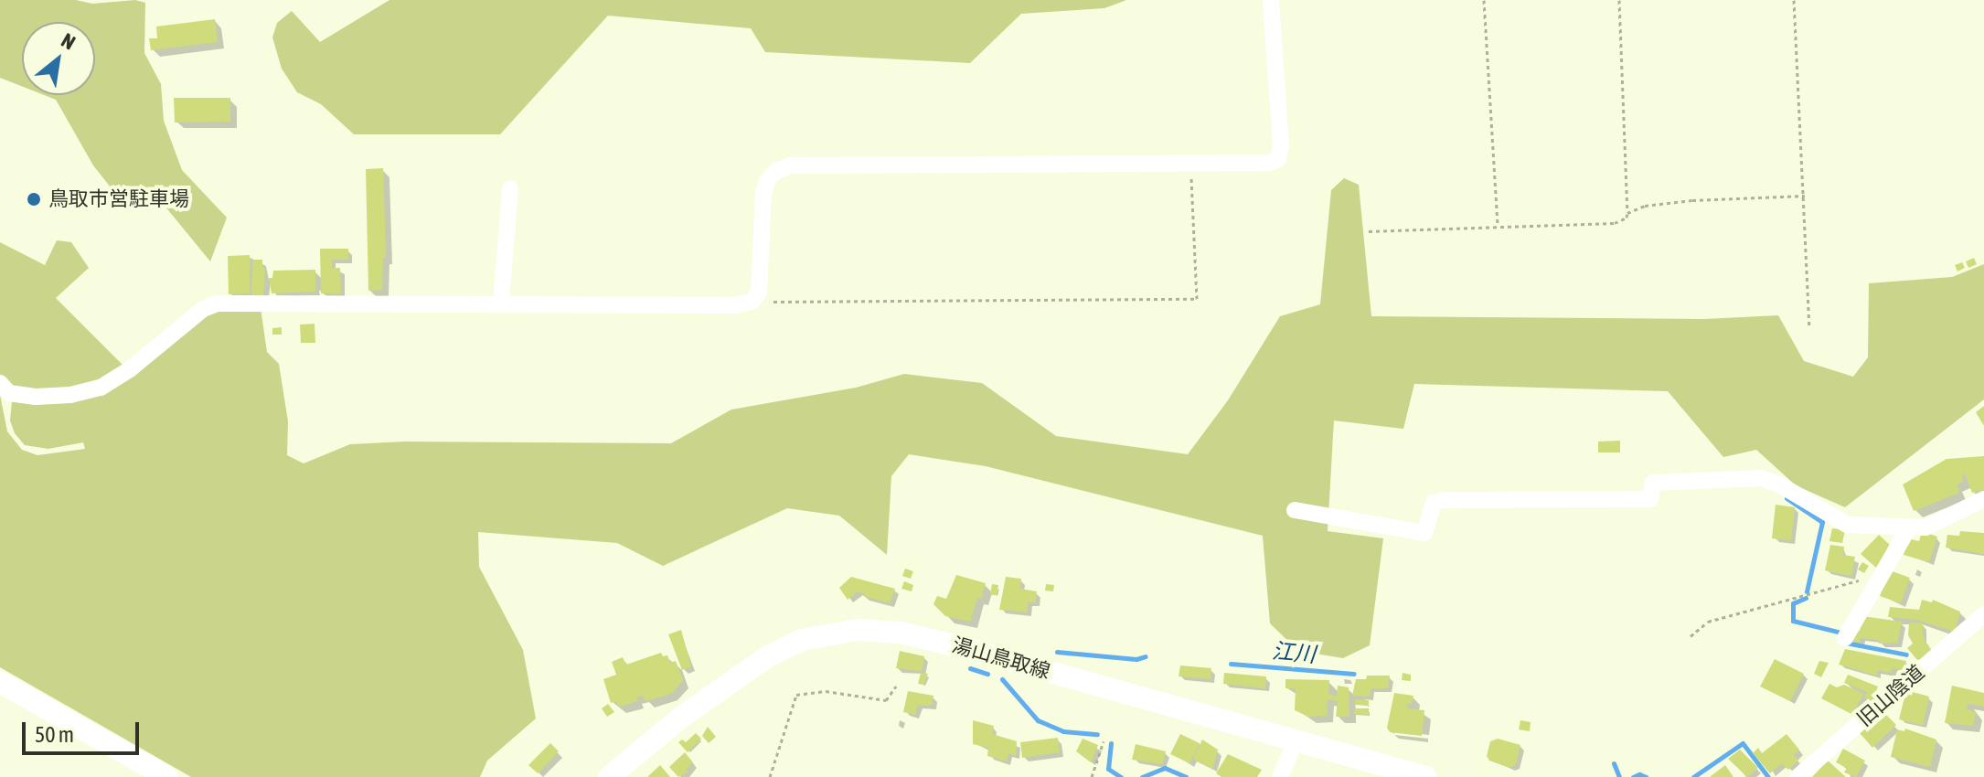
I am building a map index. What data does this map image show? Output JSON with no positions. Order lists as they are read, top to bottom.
{
  "streets": {
    "main road": ["湯山鳥取線"],
    "street": ["旧山陰道"]
  },
  "water": ["江川"],
  "places": ["鳥取市営駐車場"],
  "scale_bar": "50 m",
  "north": "top right"
}
